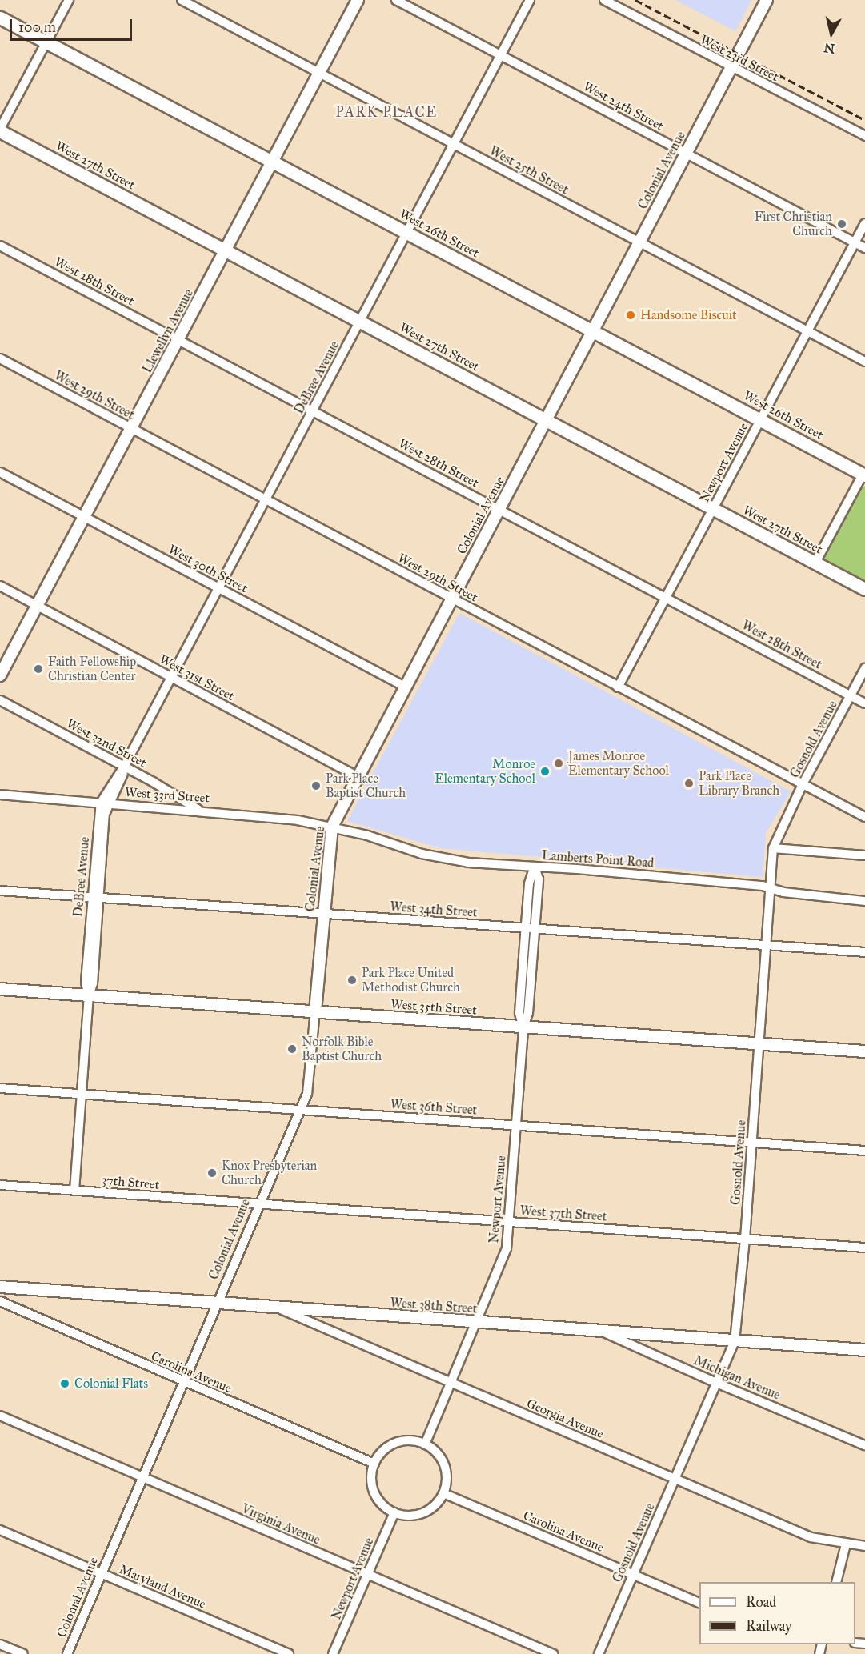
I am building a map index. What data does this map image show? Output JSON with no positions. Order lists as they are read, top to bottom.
{
  "streets": {
    "main road": ["West 27th Street", "West 26th Street"],
    "street": [
      "West 23rd Street",
      "West 24th Street",
      "West 25th Street",
      "Colonial Avenue",
      "West 28th Street",
      "Llewellyn Avenue",
      "DeBree Avenue",
      "West 29th Street",
      "Newport Avenue",
      "West 30th Street",
      "West 31st Street",
      "Gosnold Avenue",
      "West 32nd Street",
      "West 33rd Street",
      "Lamberts Point Road",
      "West 34th Street",
      "West 35th Street",
      "West 36th Street",
      "37th Street",
      "West 37th Street",
      "West 38th Street",
      "Carolina Avenue",
      "Michigan Avenue",
      "Georgia Avenue",
      "Virginia Avenue",
      "Maryland Avenue"
    ]
  },
  "crossings": [
    ["West 23rd Street", "Colonial Avenue"],
    ["West 24th Street", "Colonial Avenue"],
    ["West 24th Street", "DeBree Avenue"],
    ["West 24th Street", "Newport Avenue"],
    ["West 27th Street", "Colonial Avenue"],
    ["West 27th Street", "Llewellyn Avenue"],
    ["West 27th Street", "DeBree Avenue"],
    ["West 27th Street", "Newport Avenue"],
    ["West 25th Street", "Colonial Avenue"],
    ["West 25th Street", "Llewellyn Avenue"],
    ["West 25th Street", "DeBree Avenue"],
    ["West 25th Street", "Newport Avenue"],
    ["Colonial Avenue", "West 26th Street"],
    ["Colonial Avenue", "West 28th Street"],
    ["Colonial Avenue", "West 29th Street"],
    ["Colonial Avenue", "West 30th Street"],
    ["Colonial Avenue", "West 31st Street"],
    ["Colonial Avenue", "West 33rd Street"],
    ["Colonial Avenue", "Lamberts Point Road"],
    ["Colonial Avenue", "West 34th Street"],
    ["Colonial Avenue", "West 35th Street"],
    ["Colonial Avenue", "West 36th Street"],
    ["Colonial Avenue", "37th Street"],
    ["Colonial Avenue", "West 37th Street"],
    ["Colonial Avenue", "West 38th Street"],
    ["Colonial Avenue", "Carolina Avenue"],
    ["Colonial Avenue", "Virginia Avenue"],
    ["Colonial Avenue", "Maryland Avenue"],
    ["West 26th Street", "Llewellyn Avenue"],
    ["West 26th Street", "DeBree Avenue"],
    ["West 26th Street", "Newport Avenue"],
    ["West 28th Street", "Llewellyn Avenue"],
    ["West 28th Street", "DeBree Avenue"],
    ["West 28th Street", "Newport Avenue"],
    ["West 28th Street", "Gosnold Avenue"],
    ["Llewellyn Avenue", "West 29th Street"],
    ["Llewellyn Avenue", "West 30th Street"],
    ["Llewellyn Avenue", "West 31st Street"],
    ["DeBree Avenue", "West 29th Street"],
    ["DeBree Avenue", "West 30th Street"],
    ["DeBree Avenue", "West 31st Street"],
    ["DeBree Avenue", "West 32nd Street"],
    ["DeBree Avenue", "West 33rd Street"],
    ["DeBree Avenue", "West 34th Street"],
    ["DeBree Avenue", "West 35th Street"],
    ["DeBree Avenue", "West 36th Street"],
    ["DeBree Avenue", "37th Street"],
    ["West 29th Street", "Newport Avenue"],
    ["West 29th Street", "Gosnold Avenue"],
    ["Newport Avenue", "Lamberts Point Road"],
    ["Newport Avenue", "West 34th Street"],
    ["Newport Avenue", "West 35th Street"],
    ["Newport Avenue", "West 36th Street"],
    ["Newport Avenue", "West 37th Street"],
    ["Newport Avenue", "West 38th Street"],
    ["Newport Avenue", "Carolina Avenue"],
    ["Newport Avenue", "Georgia Avenue"],
    ["Newport Avenue", "Virginia Avenue"],
    ["Gosnold Avenue", "Lamberts Point Road"],
    ["Gosnold Avenue", "West 34th Street"],
    ["Gosnold Avenue", "West 35th Street"],
    ["Gosnold Avenue", "West 36th Street"],
    ["Gosnold Avenue", "West 37th Street"],
    ["Gosnold Avenue", "West 38th Street"],
    ["Gosnold Avenue", "Carolina Avenue"],
    ["Gosnold Avenue", "Michigan Avenue"],
    ["Gosnold Avenue", "Georgia Avenue"],
    ["West 32nd Street", "West 33rd Street"],
    ["West 33rd Street", "Lamberts Point Road"],
    ["37th Street", "West 37th Street"],
    ["West 38th Street", "Michigan Avenue"],
    ["West 38th Street", "Georgia Avenue"]
  ],
  "districts": ["PARK PLACE"],
  "places": [
    "First Christian Church",
    "Handsome Biscuit",
    "Faith Fellowship Christian Center",
    "James Monroe Elementary School",
    "Monroe Elementary School",
    "Park Place Library Branch",
    "Park Place Baptist Church",
    "Park Place United Methodist Church",
    "Norfolk Bible Baptist Church",
    "Knox Presbyterian Church",
    "Colonial Flats"
  ],
  "legend": ["Road", "Railway"],
  "scale_bar": "100 m",
  "north": "bottom"
}
